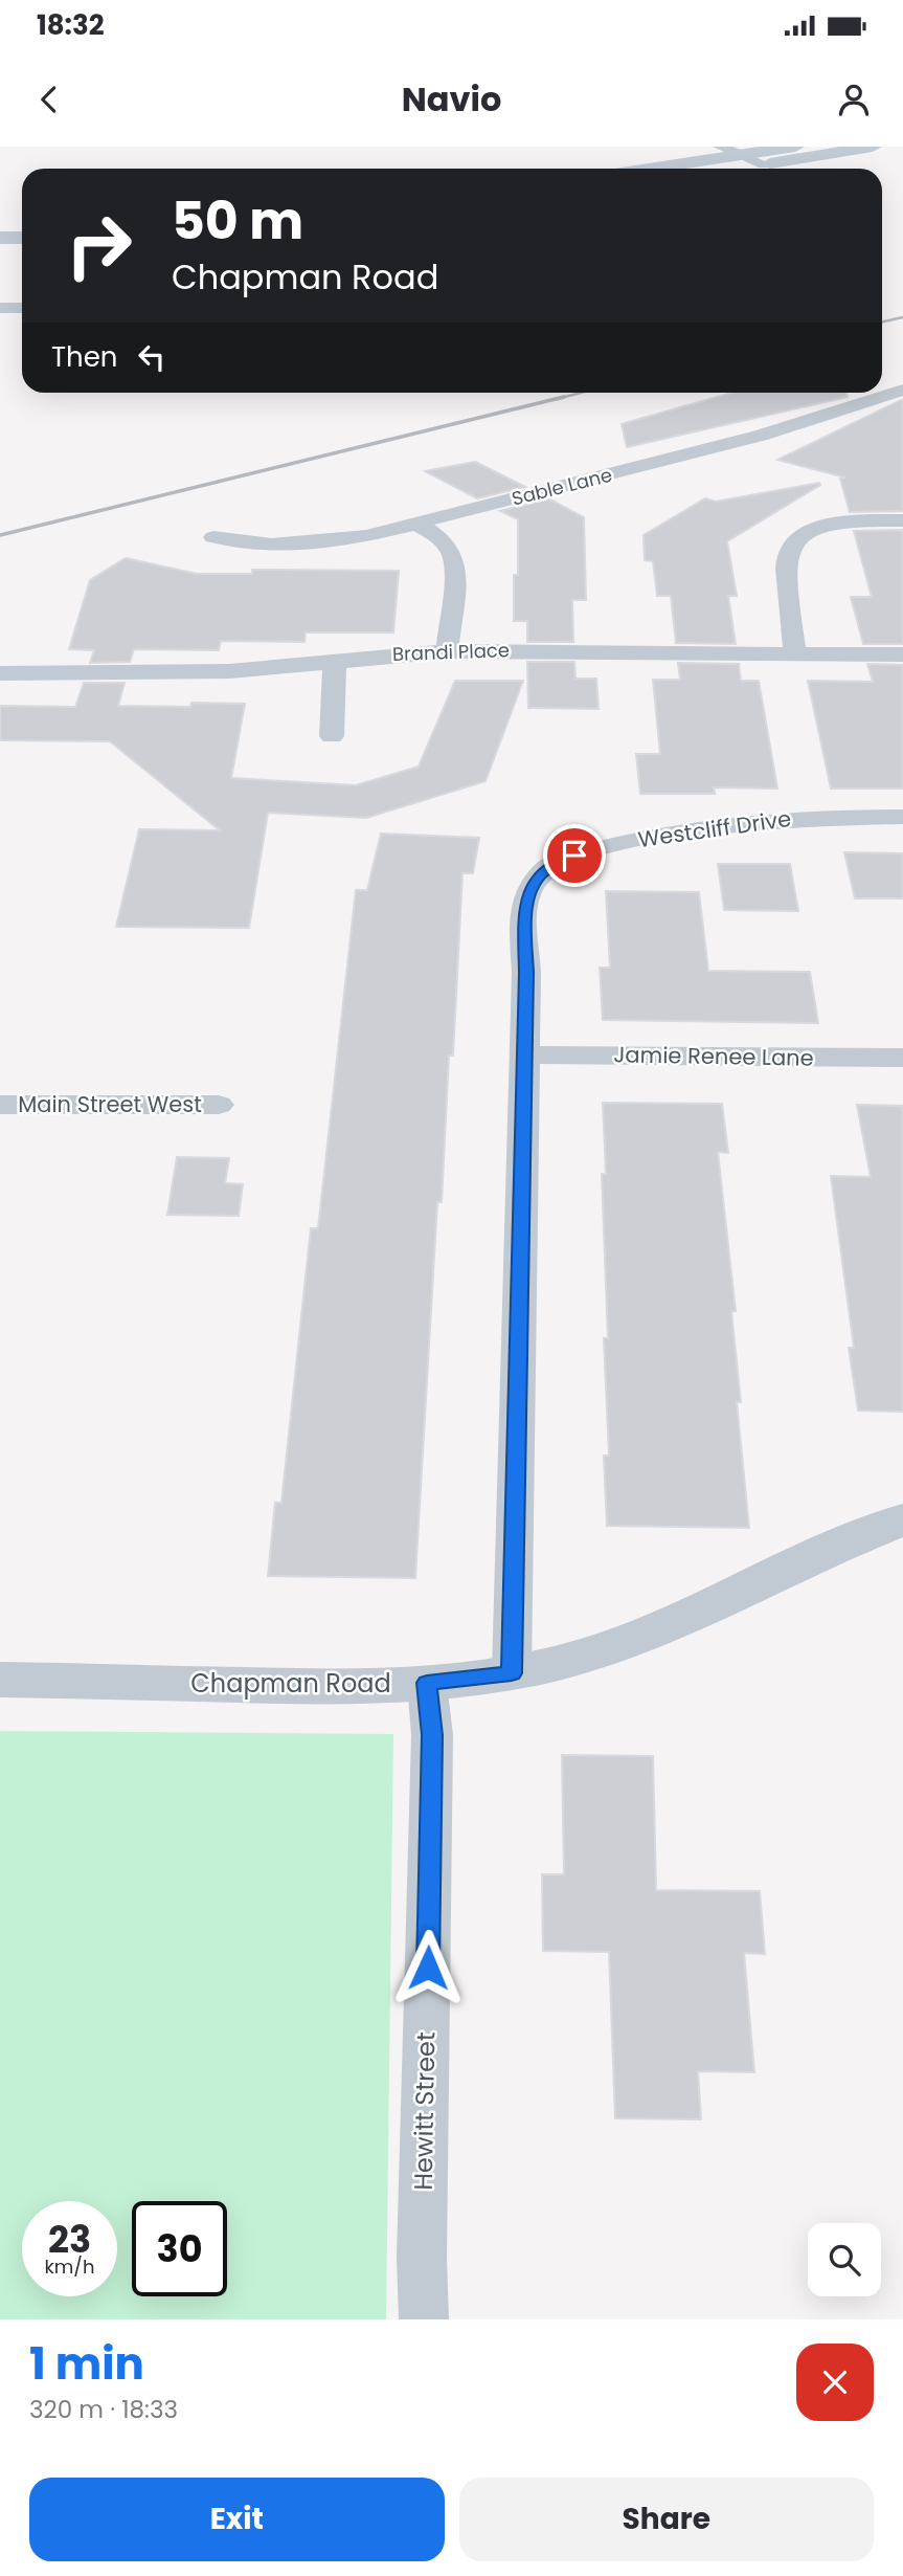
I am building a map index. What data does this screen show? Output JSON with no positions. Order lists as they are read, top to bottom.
{
  "streets": {
    "street": [
      "Sable Lane",
      "Brandi Place",
      "Westcliff Drive",
      "Jamie Renee Lane",
      "Main Street West",
      "Chapman Road",
      "Hewitt Street"
    ]
  },
  "crossings": [
    ["Westcliff Drive", "Jamie Renee Lane"],
    ["Westcliff Drive", "Chapman Road"],
    ["Chapman Road", "Hewitt Street"]
  ],
  "page": {
    "status": "18:32",
    "header": "Navio",
    "turn": ["50 m", "Chapman Road"],
    "then": "Then",
    "speed": "23 km/h",
    "limit": "30",
    "heading": ["1 min", "320 m · 18:33"],
    "buttons": ["Exit", "Share"]
  }
}
